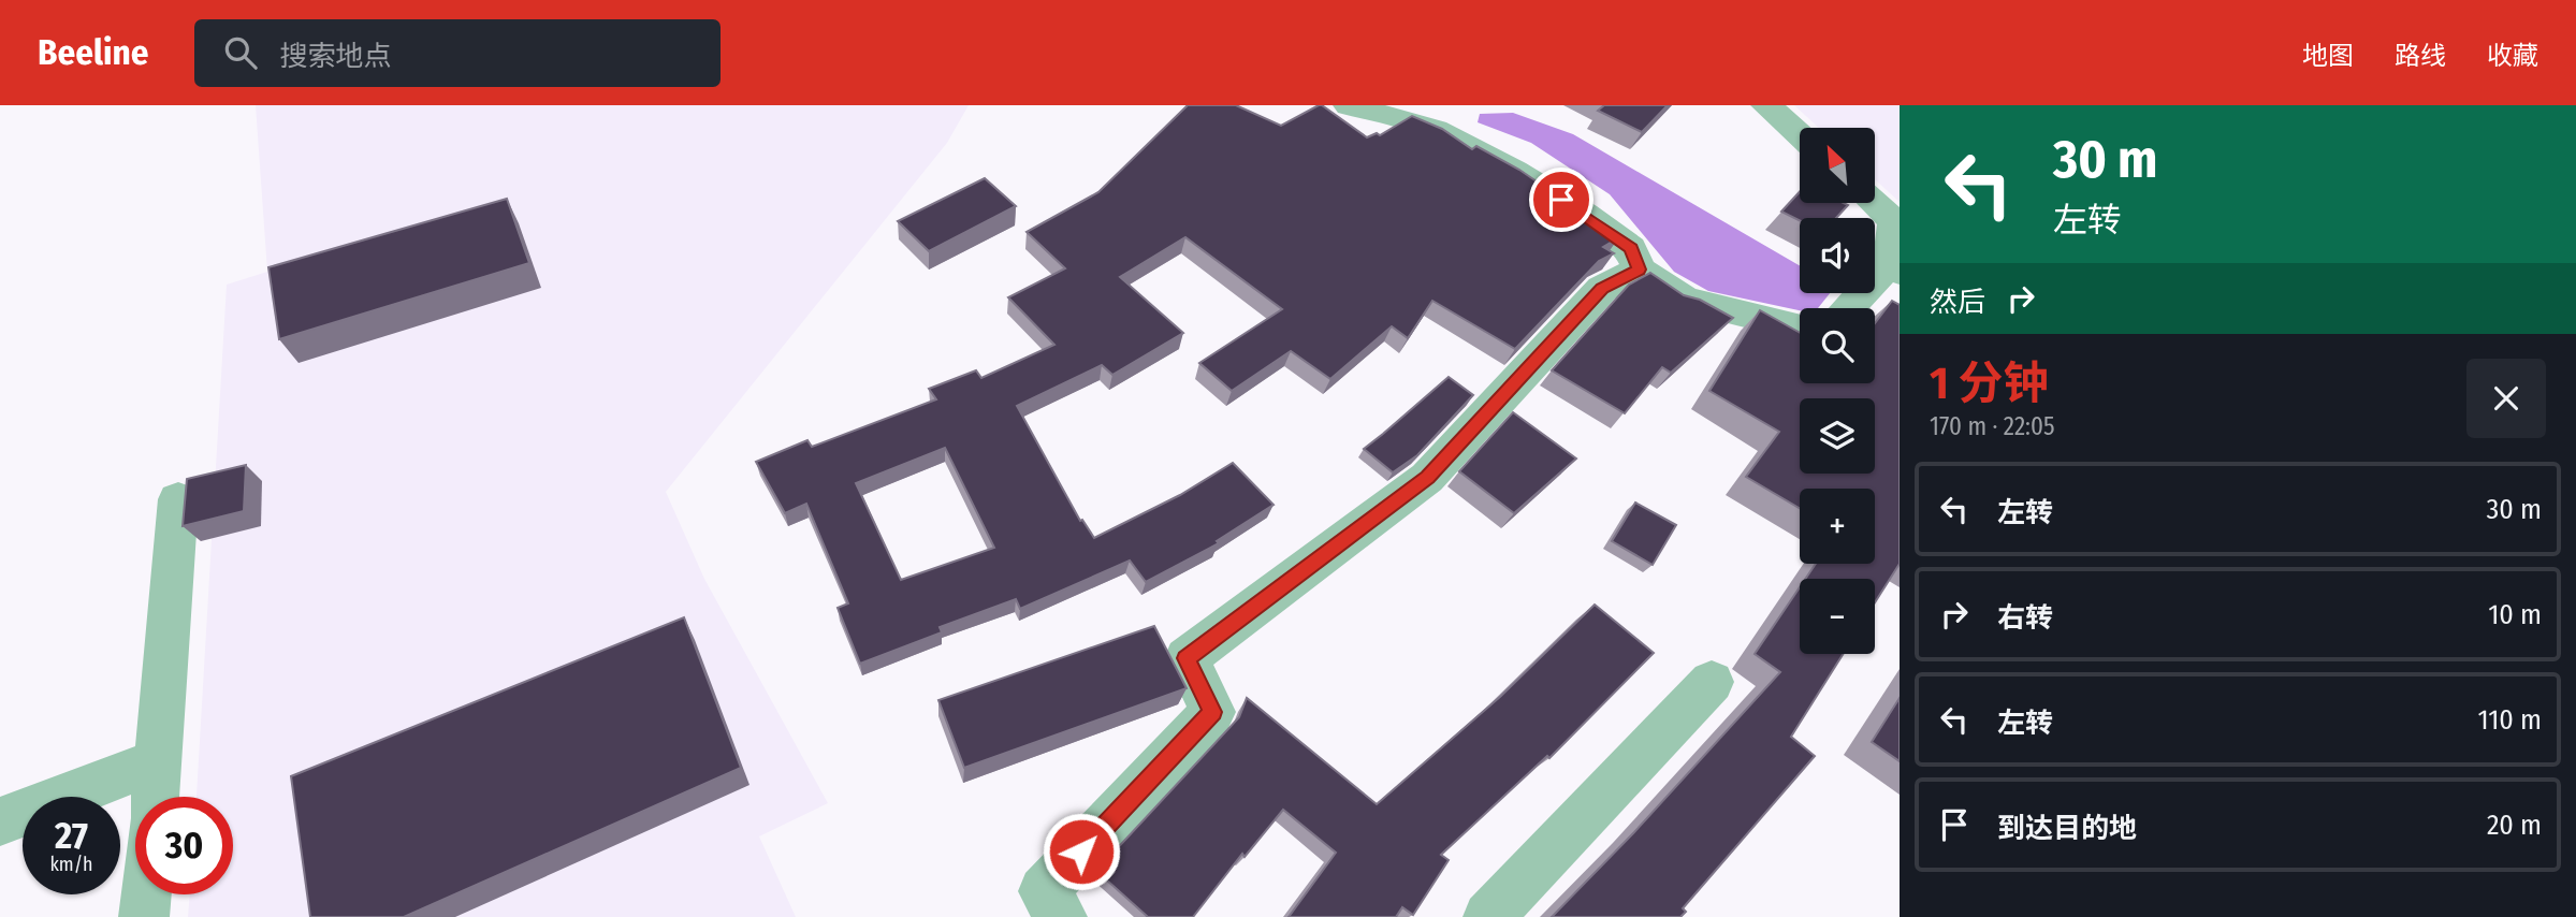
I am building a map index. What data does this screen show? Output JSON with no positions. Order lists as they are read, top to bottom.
{
  "north": "top left",
  "page": {
    "header": "Beeline",
    "search": "搜索地点",
    "nav": ["地图", "路线", "收藏"],
    "turn": ["30 m", "左转"],
    "map_buttons": ["+", "−"],
    "then": "然后",
    "heading": ["1 分钟", "170 m · 22:05"],
    "list": [
      {
        "name": "左转",
        "value": "30 m"
      },
      {
        "name": "右转",
        "value": "10 m"
      },
      {
        "name": "左转",
        "value": "110 m"
      },
      {
        "name": "到达目的地",
        "value": "20 m"
      }
    ],
    "speed": "27 km/h",
    "limit": "30"
  }
}
